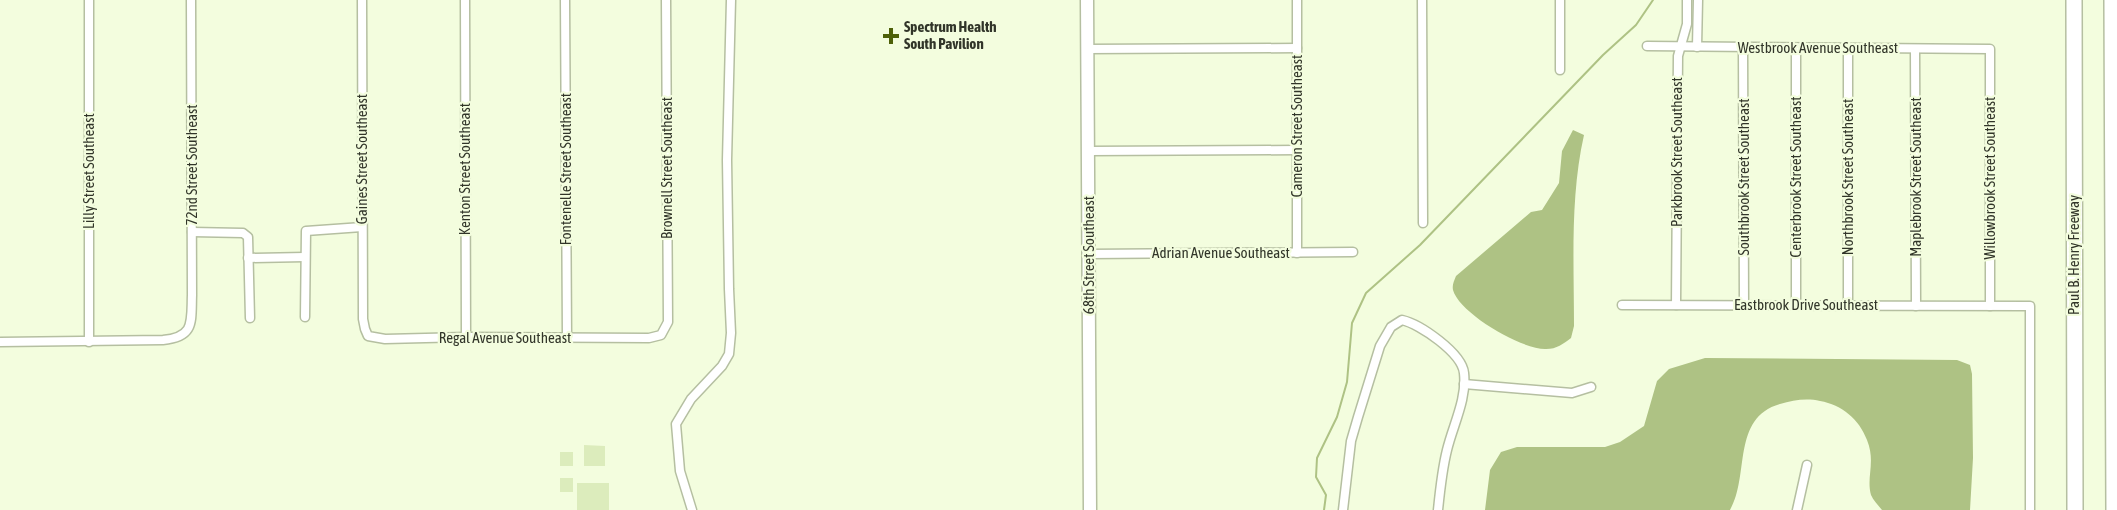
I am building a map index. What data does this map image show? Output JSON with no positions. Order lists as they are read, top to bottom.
{
  "streets": {
    "highway": ["Paul B. Henry Freeway"],
    "main road": ["68th Street Southeast"],
    "street": [
      "Westbrook Avenue Southeast",
      "Cameron Street Southeast",
      "Parkbrook Street Southeast",
      "Gaines Street Southeast",
      "72nd Street Southeast",
      "Brownell Street Southeast",
      "Kenton Street Southeast",
      "Fontenelle Street Southeast",
      "Lilly Street Southeast",
      "Southbrook Street Southeast",
      "Centerbrook Street Southeast",
      "Northbrook Street Southeast",
      "Maplebrook Street Southeast",
      "Willowbrook Street Southeast",
      "Adrian Avenue Southeast",
      "Eastbrook Drive Southeast",
      "Regal Avenue Southeast"
    ]
  },
  "crossings": [
    ["Westbrook Avenue Southeast", "Parkbrook Street Southeast"],
    ["Westbrook Avenue Southeast", "Southbrook Street Southeast"],
    ["Westbrook Avenue Southeast", "Centerbrook Street Southeast"],
    ["Westbrook Avenue Southeast", "Northbrook Street Southeast"],
    ["Westbrook Avenue Southeast", "Maplebrook Street Southeast"],
    ["Westbrook Avenue Southeast", "Willowbrook Street Southeast"],
    ["Cameron Street Southeast", "Adrian Avenue Southeast"],
    ["Parkbrook Street Southeast", "Eastbrook Drive Southeast"],
    ["Gaines Street Southeast", "Regal Avenue Southeast"],
    ["72nd Street Southeast", "Lilly Street Southeast"],
    ["Brownell Street Southeast", "Regal Avenue Southeast"],
    ["Kenton Street Southeast", "Regal Avenue Southeast"],
    ["Fontenelle Street Southeast", "Regal Avenue Southeast"],
    ["Southbrook Street Southeast", "Eastbrook Drive Southeast"],
    ["Centerbrook Street Southeast", "Eastbrook Drive Southeast"],
    ["Northbrook Street Southeast", "Eastbrook Drive Southeast"],
    ["Maplebrook Street Southeast", "Eastbrook Drive Southeast"],
    ["Willowbrook Street Southeast", "Eastbrook Drive Southeast"],
    ["Adrian Avenue Southeast", "68th Street Southeast"]
  ],
  "places": {
    "health": ["Spectrum Health South Pavilion"]
  }
}
